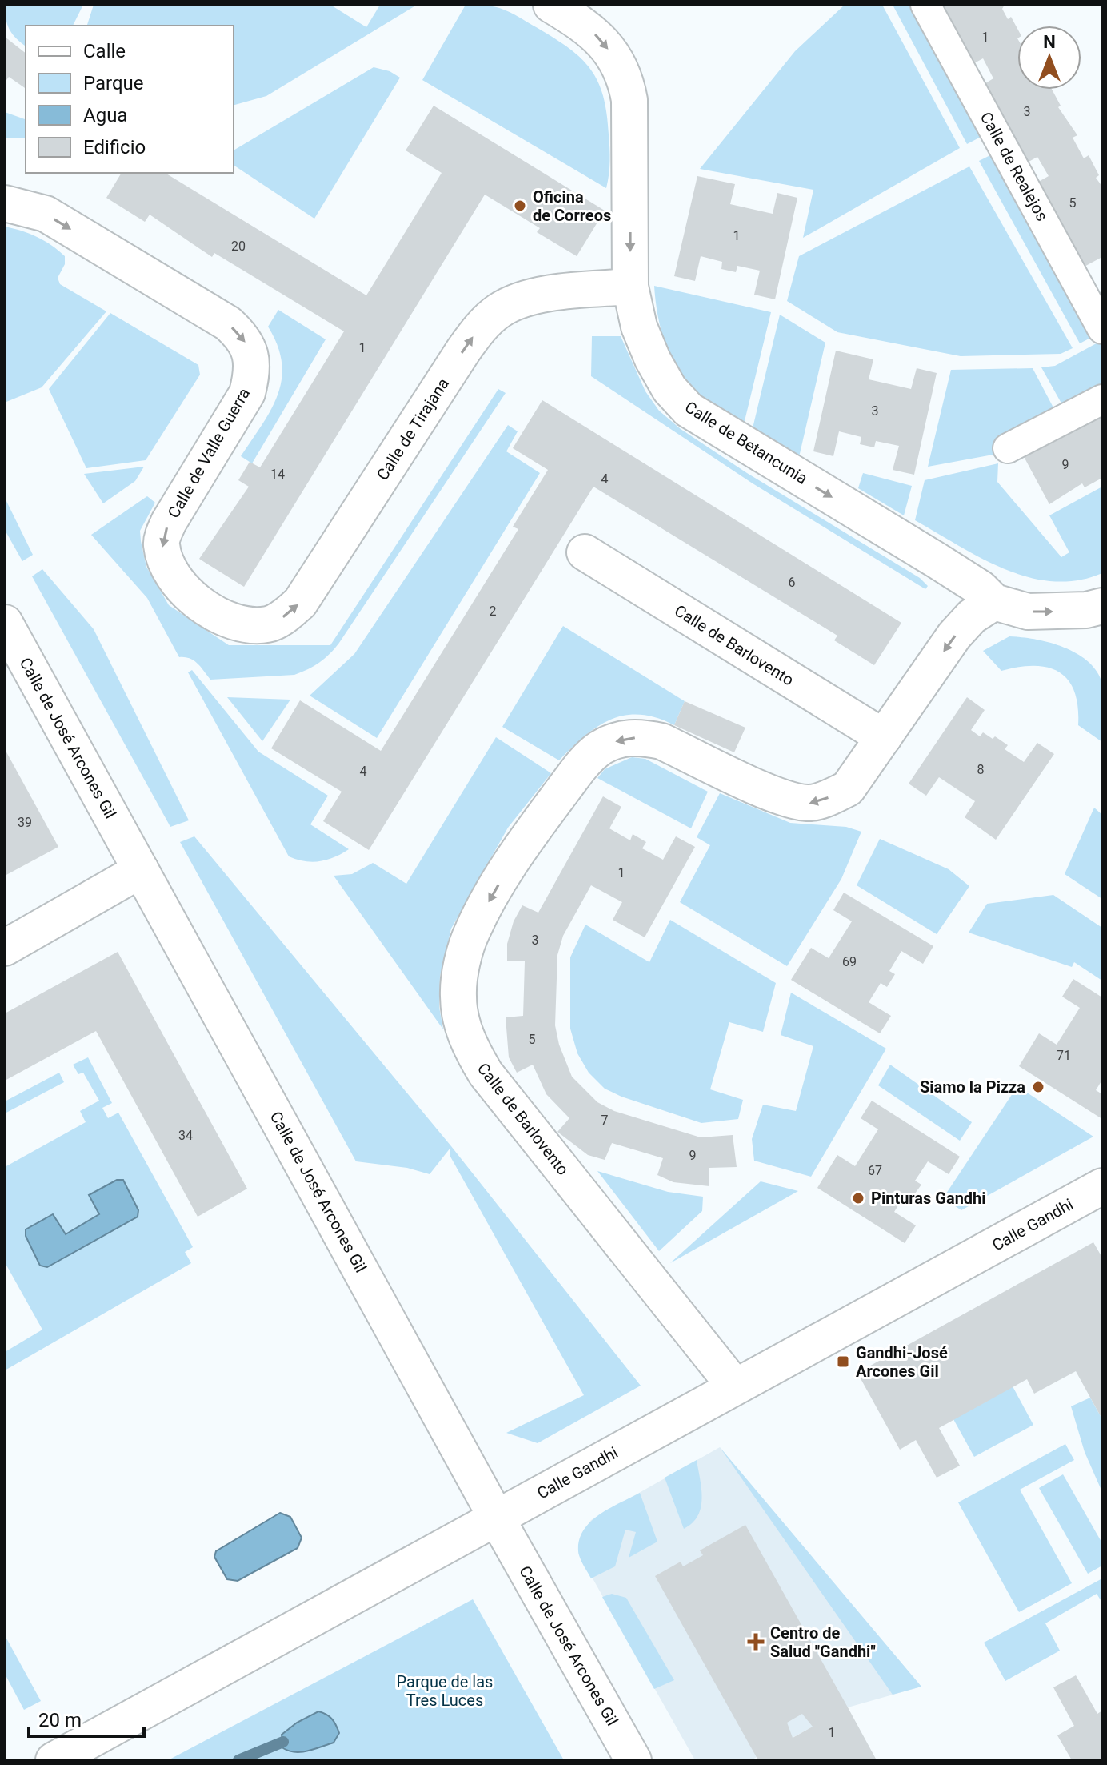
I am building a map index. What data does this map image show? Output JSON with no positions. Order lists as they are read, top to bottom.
{
  "streets": {
    "street": [
      "Calle de Realejos",
      "Calle de Tirajana",
      "Calle de Betancunia",
      "Calle de Valle Guerra",
      "Calle de Barlovento",
      "Calle de José Arcones Gil",
      "Calle Gandhi"
    ]
  },
  "crossings": [
    ["Calle de Tirajana", "Calle de Betancunia"],
    ["Calle de Tirajana", "Calle de Valle Guerra"],
    ["Calle de Betancunia", "Calle de Barlovento"],
    ["Calle de Barlovento", "Calle Gandhi"],
    ["Calle de José Arcones Gil", "Calle Gandhi"]
  ],
  "one_way": ["Calle de Tirajana", "Calle de Betancunia"],
  "parks": ["Parque de las Tres Luces"],
  "places": {
    "other": ["Oficina de Correos", "Siamo la Pizza", "Pinturas Gandhi"],
    "transit": ["Gandhi-José Arcones Gil"],
    "health": ["Centro de Salud \"Gandhi\""]
  },
  "house_numbers": [
    "1",
    "3",
    "5",
    "1",
    "20",
    "1",
    "3",
    "9",
    "14",
    "4",
    "6",
    "2",
    "8",
    "4",
    "39",
    "1",
    "3",
    "69",
    "5",
    "71",
    "7",
    "34",
    "9",
    "67",
    "1"
  ],
  "legend": [
    "Calle",
    "Parque",
    "Agua",
    "Edificio"
  ],
  "scale_bar": "20 m",
  "north": "top"
}
